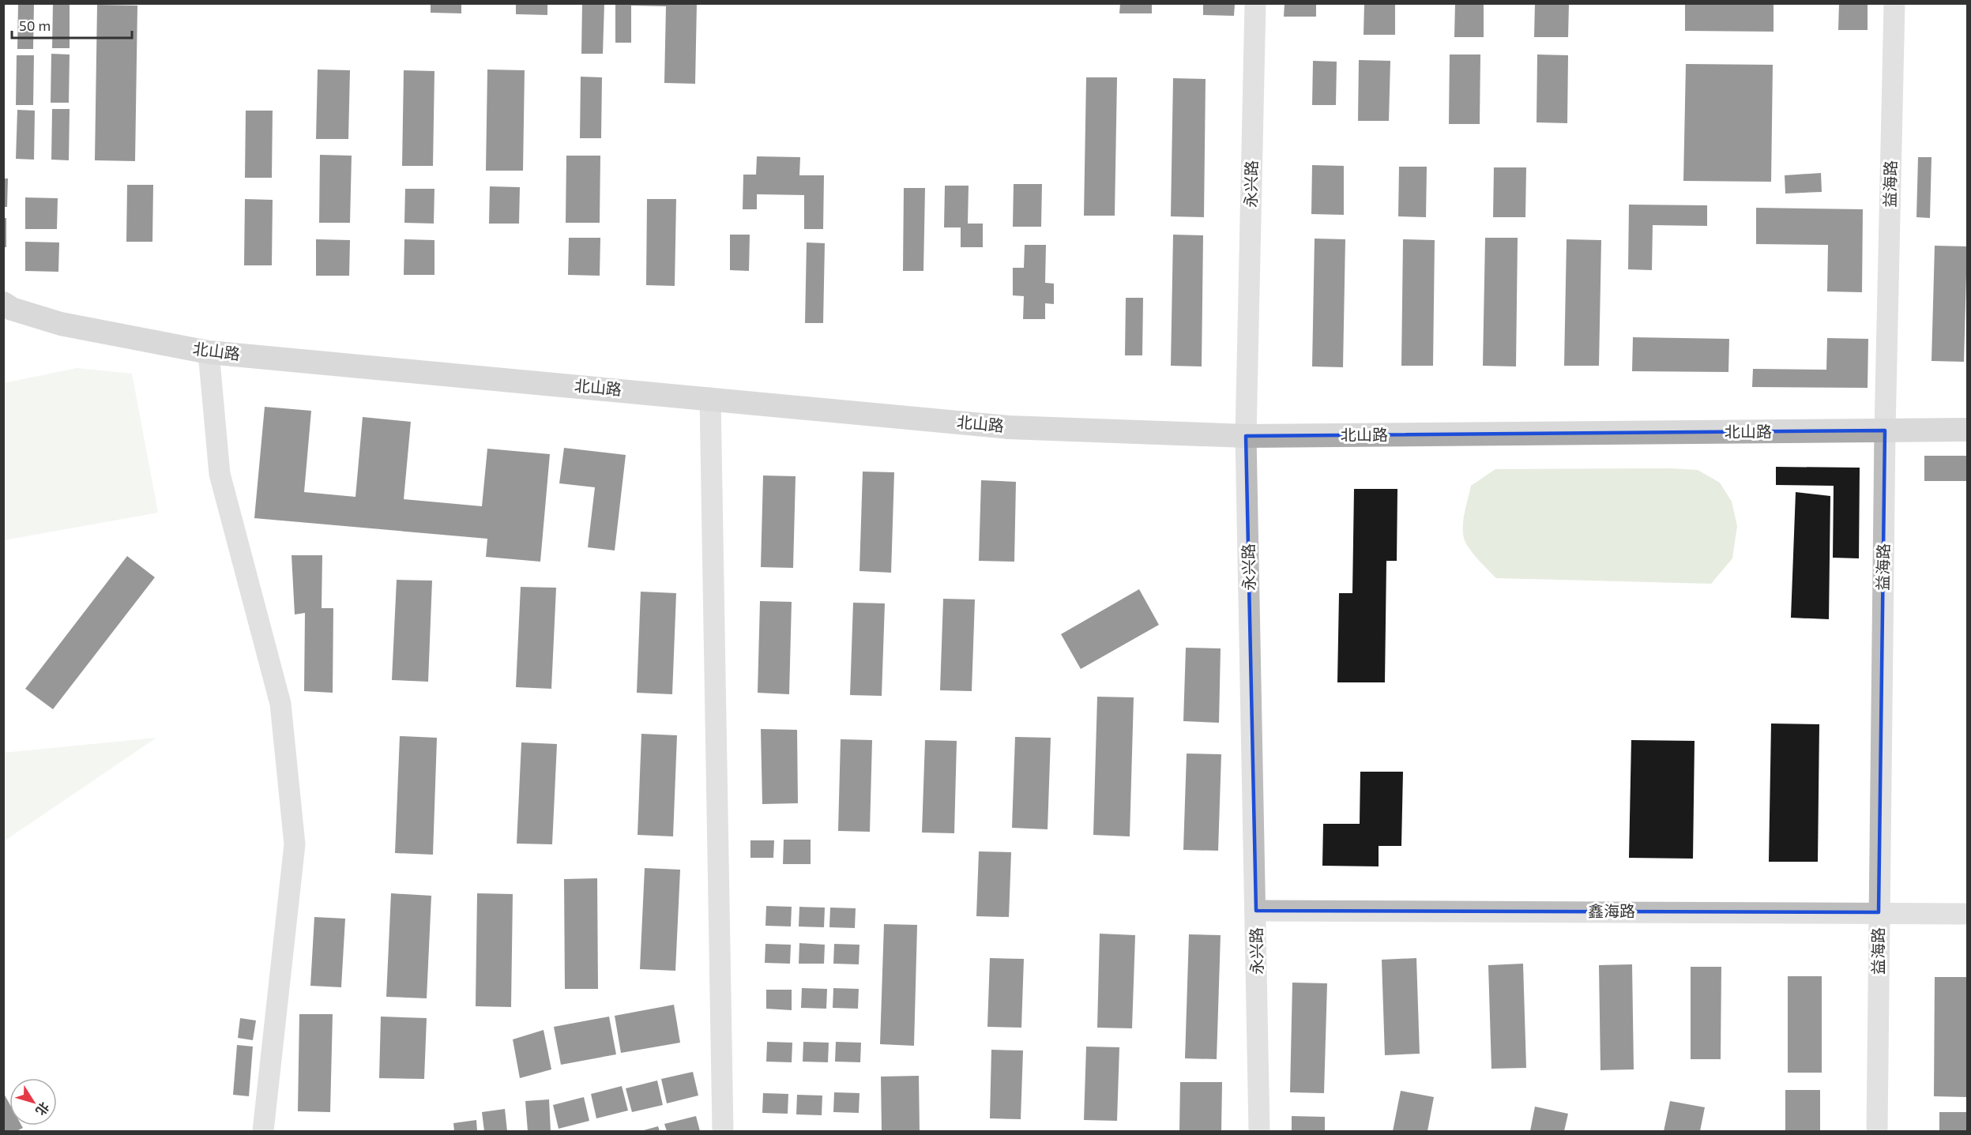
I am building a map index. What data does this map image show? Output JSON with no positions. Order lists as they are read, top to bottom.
{
  "streets": {
    "main road": ["北山路"],
    "street": ["永兴路", "益海路", "鑫海路"]
  },
  "crossings": [
    ["永兴路", "北山路"],
    ["永兴路", "鑫海路"],
    ["益海路", "北山路"],
    ["益海路", "鑫海路"]
  ],
  "scale_bar": "50 m",
  "north": "bottom right"
}
